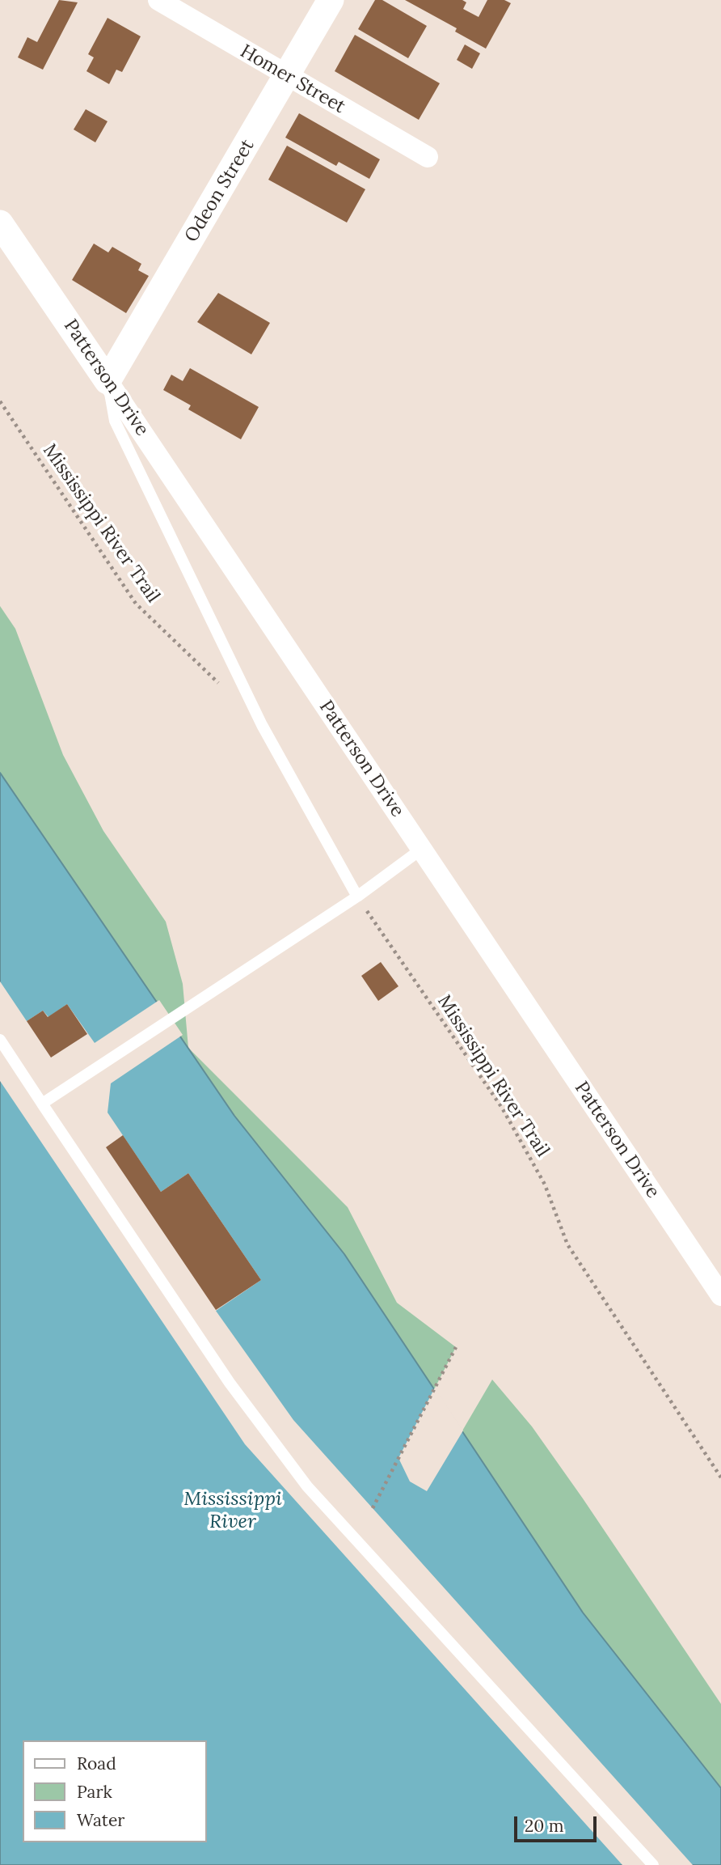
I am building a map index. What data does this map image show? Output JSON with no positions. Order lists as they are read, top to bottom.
{
  "streets": {
    "street": ["Homer Street", "Odeon Street", "Patterson Drive"],
    "path": ["Mississippi River Trail"]
  },
  "crossings": [
    ["Homer Street", "Odeon Street"],
    ["Odeon Street", "Patterson Drive"]
  ],
  "water": ["Mississippi River"],
  "legend": ["Road", "Park", "Water"],
  "scale_bar": "20 m"
}
